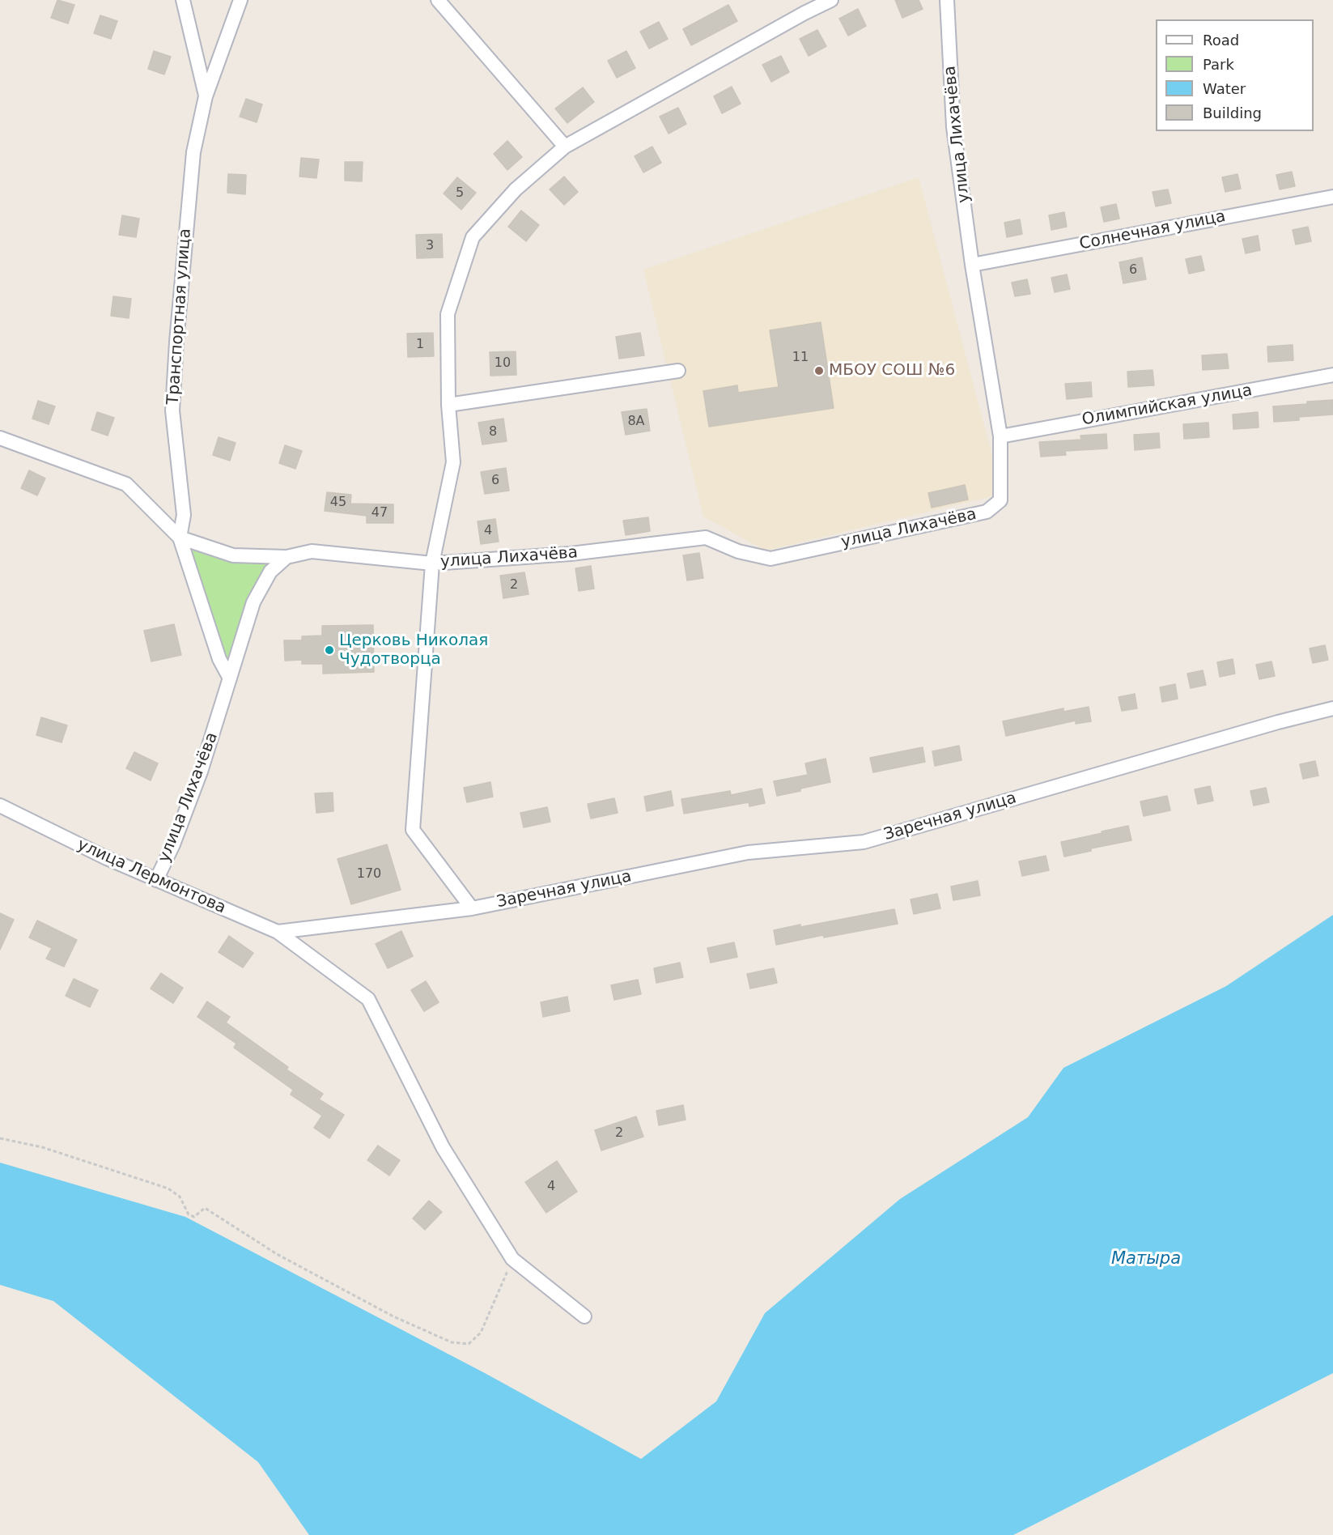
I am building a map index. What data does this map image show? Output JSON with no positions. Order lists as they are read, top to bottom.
{
  "streets": {
    "street": [
      "улица Лихачёва",
      "Солнечная улица",
      "Транспортная улица",
      "Олимпийская улица",
      "Заречная улица",
      "улица Лермонтова"
    ]
  },
  "crossings": [
    ["улица Лихачёва", "Солнечная улица"],
    ["улица Лихачёва", "Транспортная улица"],
    ["улица Лихачёва", "Олимпийская улица"],
    ["улица Лихачёва", "Заречная улица"],
    ["улица Лихачёва", "улица Лермонтова"],
    ["Заречная улица", "улица Лермонтова"]
  ],
  "water": ["Матыра"],
  "places": ["МБОУ СОШ №6", "Церковь Николая Чудотворца"],
  "house_numbers": [
    "5",
    "3",
    "6",
    "1",
    "11",
    "10",
    "8А",
    "8",
    "6",
    "45",
    "47",
    "4",
    "2",
    "170",
    "2",
    "4"
  ],
  "legend": [
    "Road",
    "Park",
    "Water",
    "Building"
  ]
}
